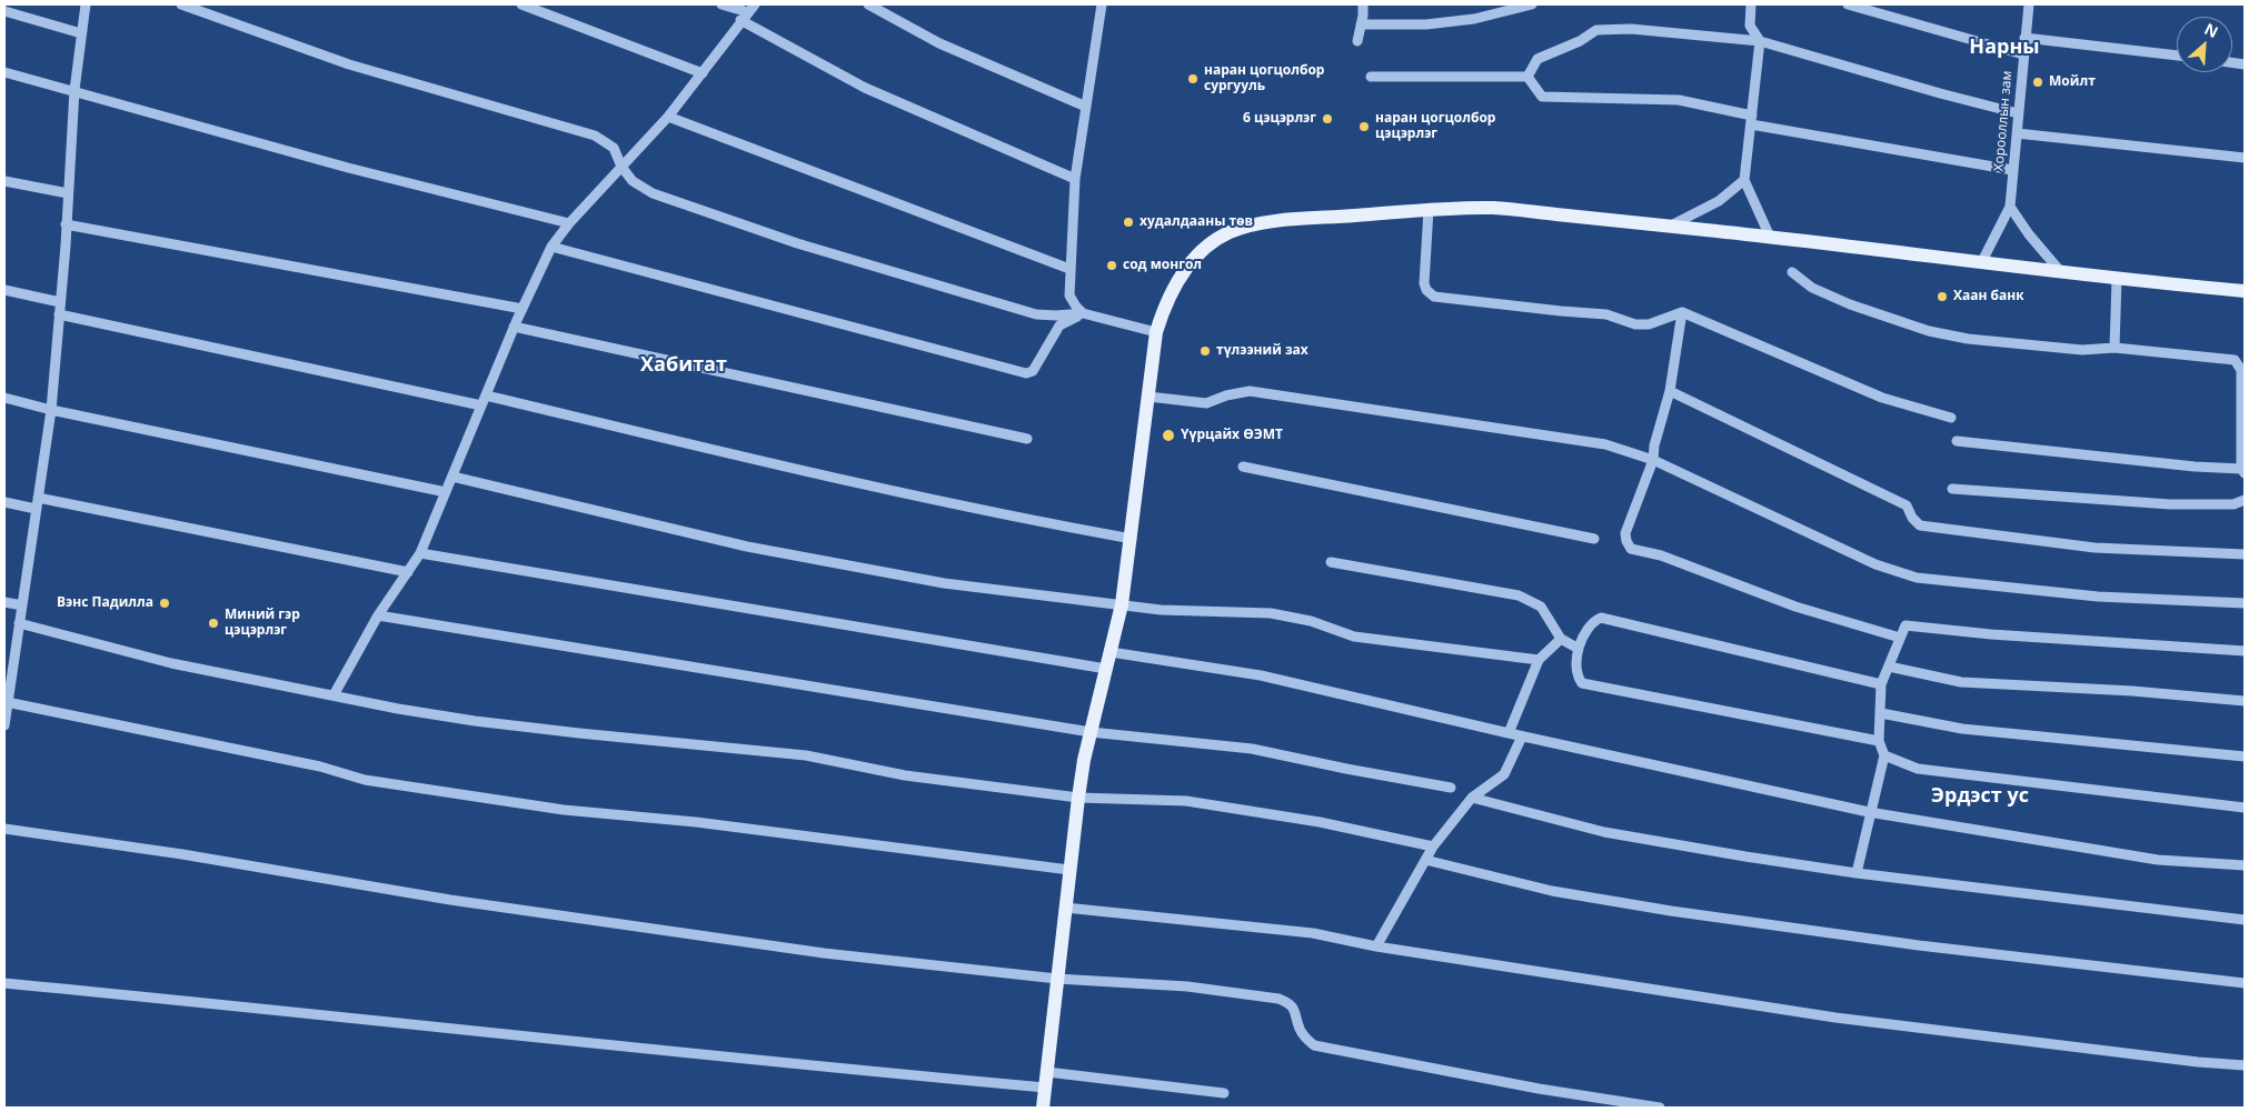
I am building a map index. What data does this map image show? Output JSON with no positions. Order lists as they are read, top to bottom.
{
  "streets": {
    "street": ["Хорооллын зам"]
  },
  "districts": ["Нарны", "Хабитат", "Эрдэст ус"],
  "places": [
    "наран цогцолбор сургууль",
    "Мойлт",
    "6 цэцэрлэг",
    "наран цогцолбор цэцэрлэг",
    "худалдааны төв",
    "сод монгол",
    "Хаан банк",
    "түлээний зах",
    "Үүрцайх ӨЭМТ",
    "Вэнс Падилла",
    "Миний гэр цэцэрлэг"
  ],
  "north": "top right"
}
